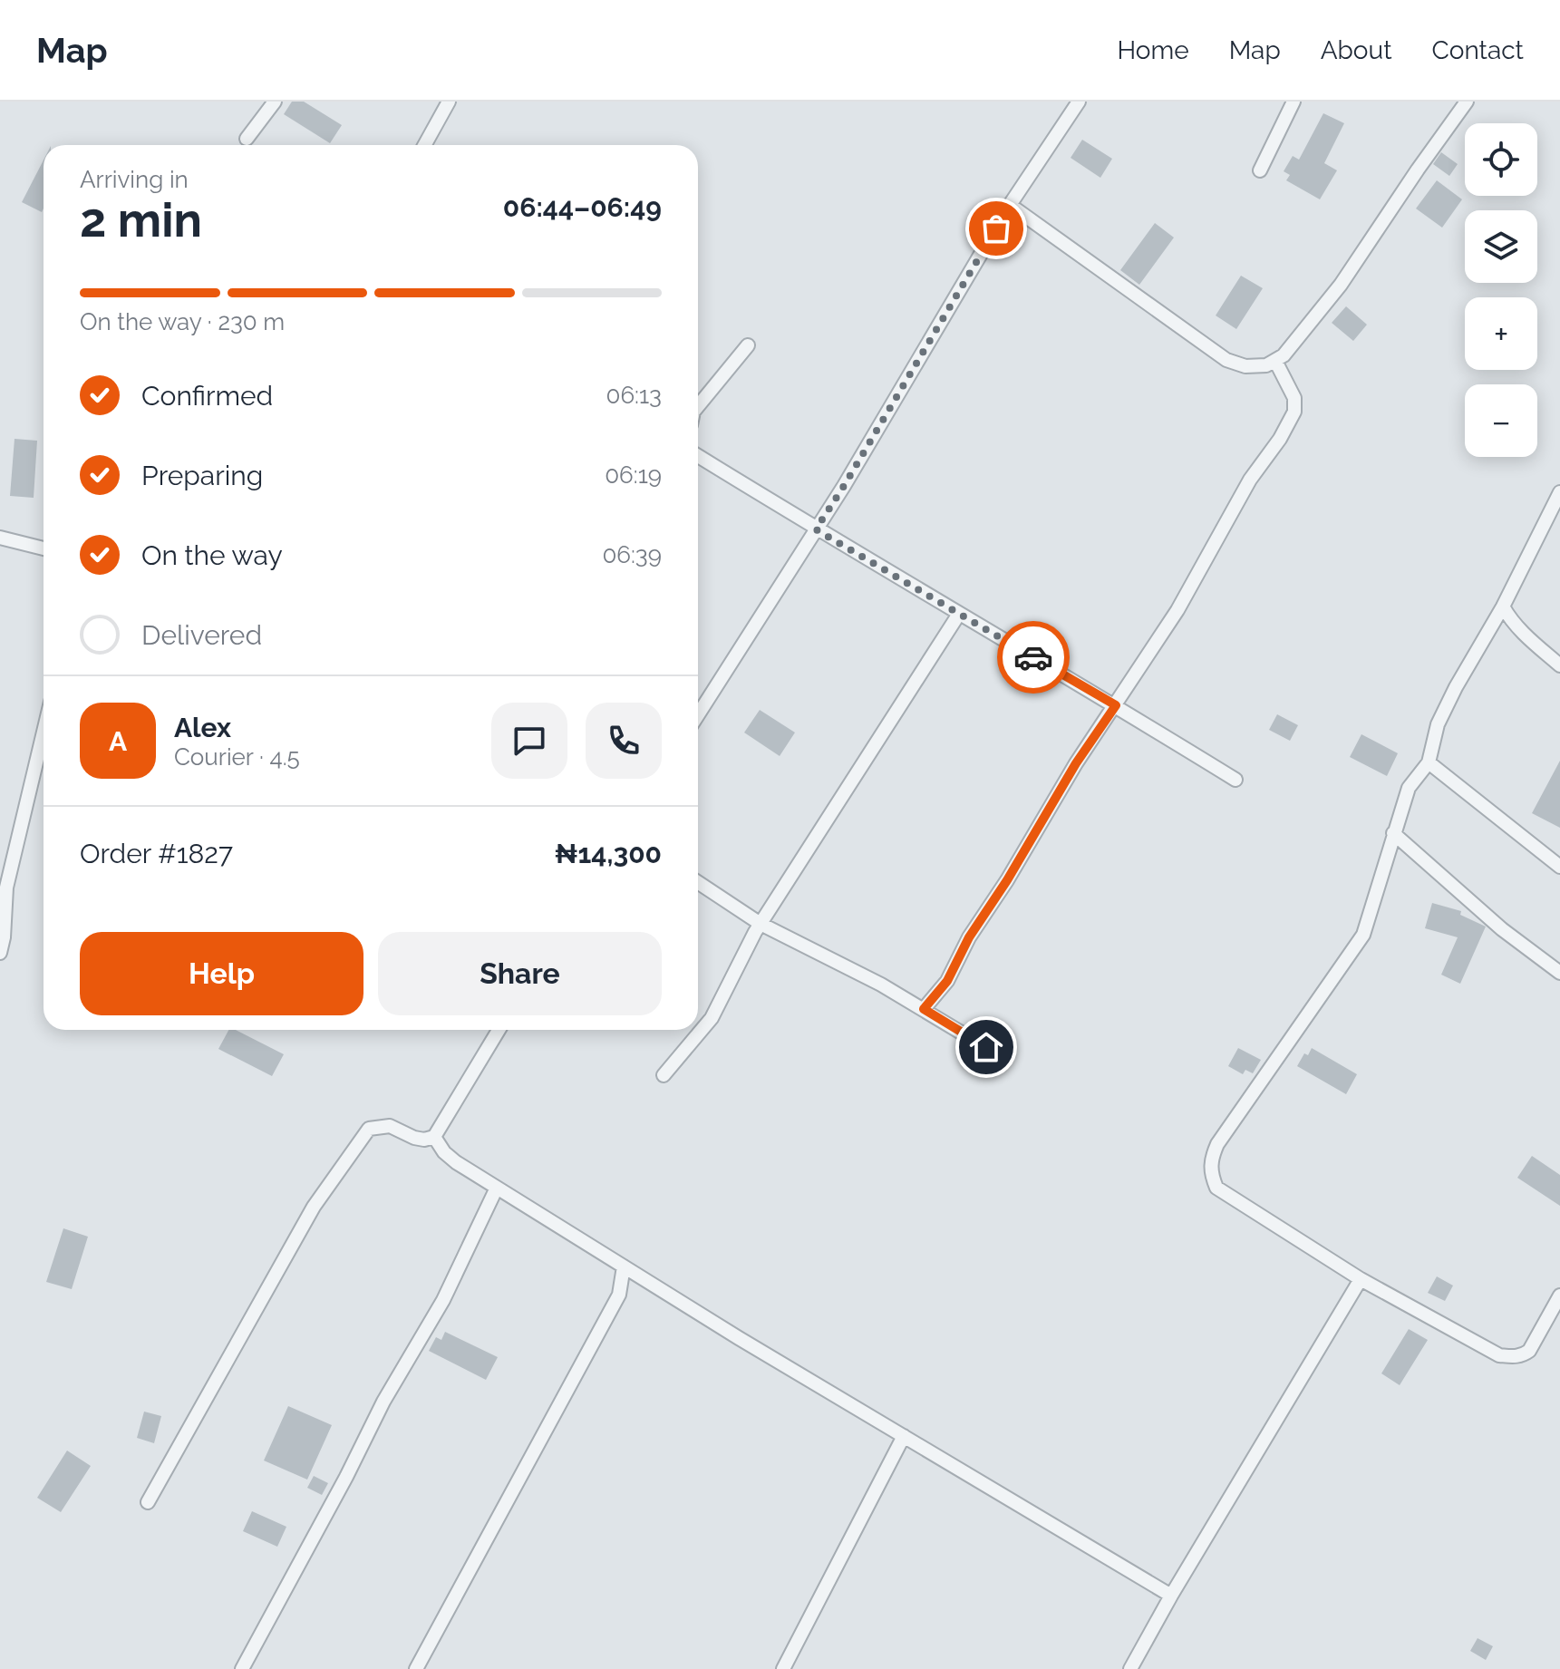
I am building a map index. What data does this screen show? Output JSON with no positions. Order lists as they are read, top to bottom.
{
  "page": {
    "header": "Map",
    "nav": [
      "Home",
      "Map",
      "About",
      "Contact"
    ],
    "map_buttons": ["+", "−"],
    "heading": ["2 min", "Arriving in", "06:44–06:49"],
    "panel": [
      "Alex",
      "Courier · 4.5",
      "Order #1827",
      "₦14,300"
    ],
    "bar": "On the way · 230 m",
    "list": [
      ["Confirmed", "06:13"],
      ["Preparing", "06:19"],
      ["On the way", "06:39"],
      "Delivered"
    ],
    "round": "A",
    "buttons": ["Help", "Share"]
  }
}
